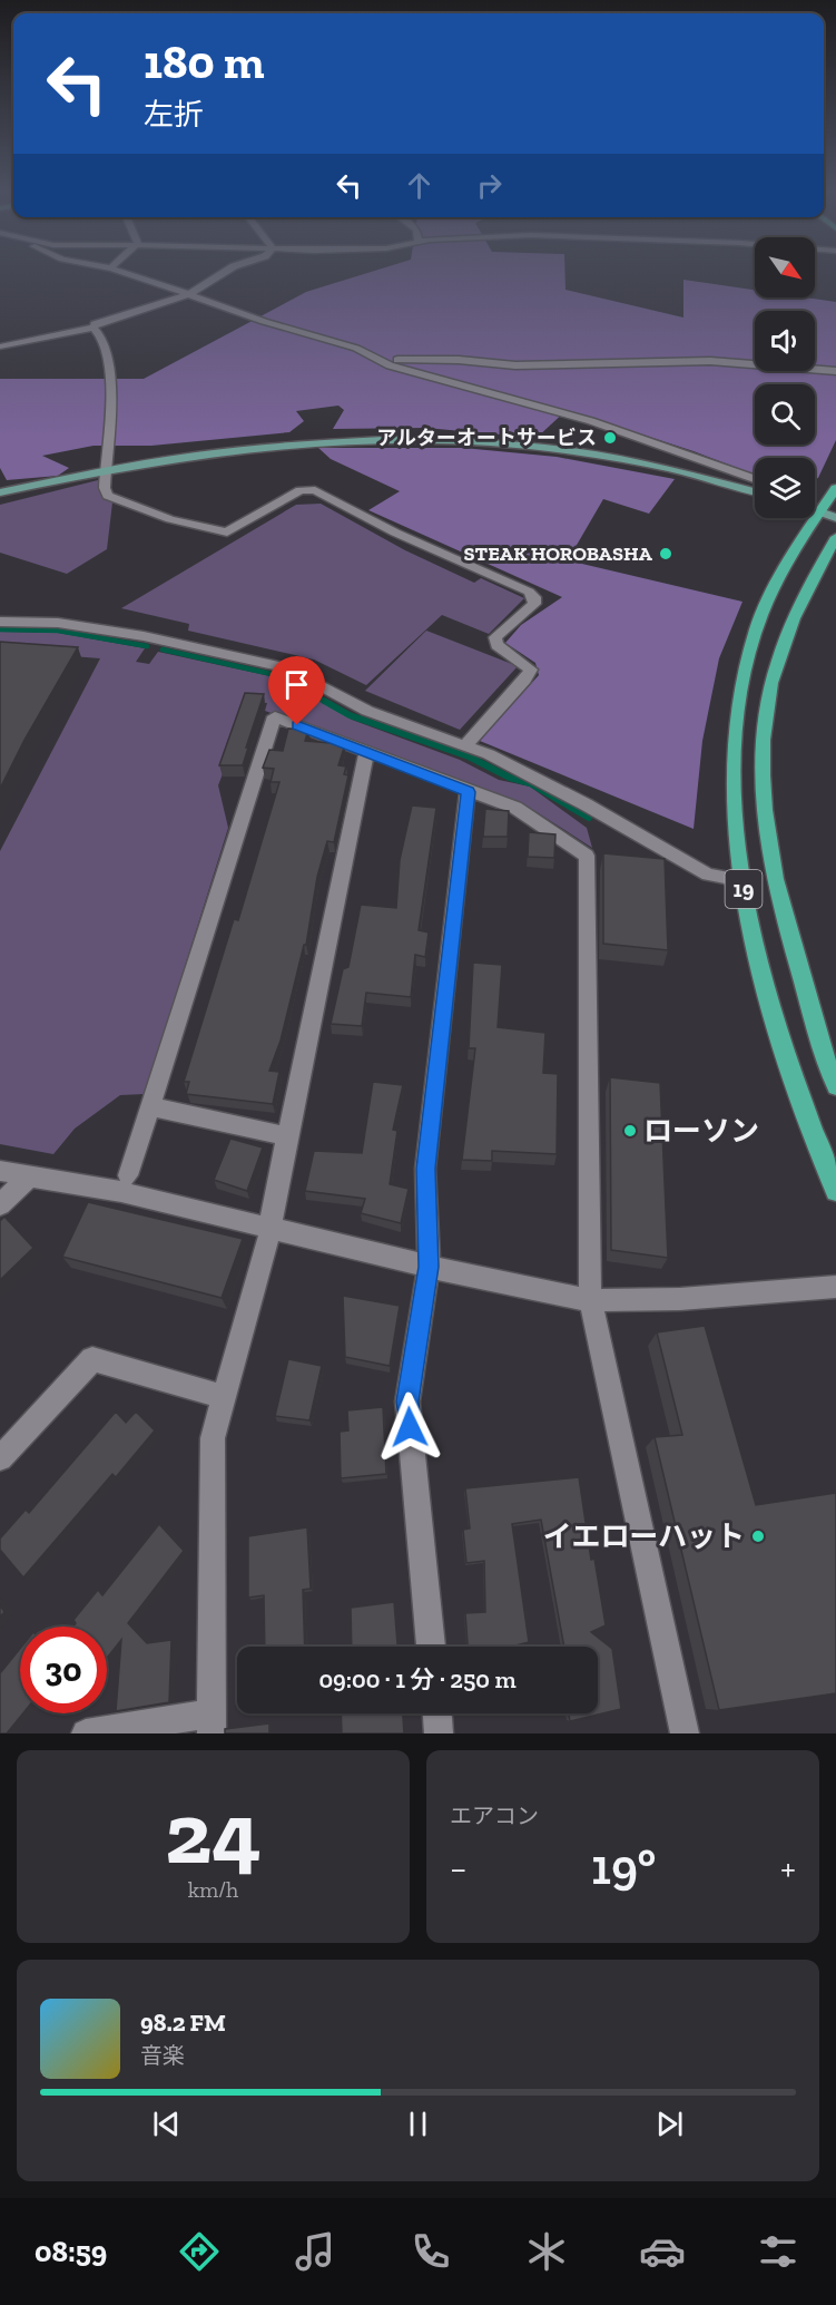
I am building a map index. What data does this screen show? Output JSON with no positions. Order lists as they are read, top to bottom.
{
  "streets": {
    "main road": ["19"]
  },
  "places": [
    "アルターオートサービス",
    "STEAK HOROBASHA",
    "ローソン",
    "イエローハット"
  ],
  "north": "bottom right",
  "page": {
    "turn": ["180 m", "左折"],
    "limit": "30",
    "trip": "09:00 · 1 分 · 250 m",
    "tile": [
      ["24", "km/h"],
      "エアコン"
    ],
    "heat": ["−", "19°", "+"],
    "song": ["98.2 FM", "音楽"],
    "tabs": "08:59"
  }
}
